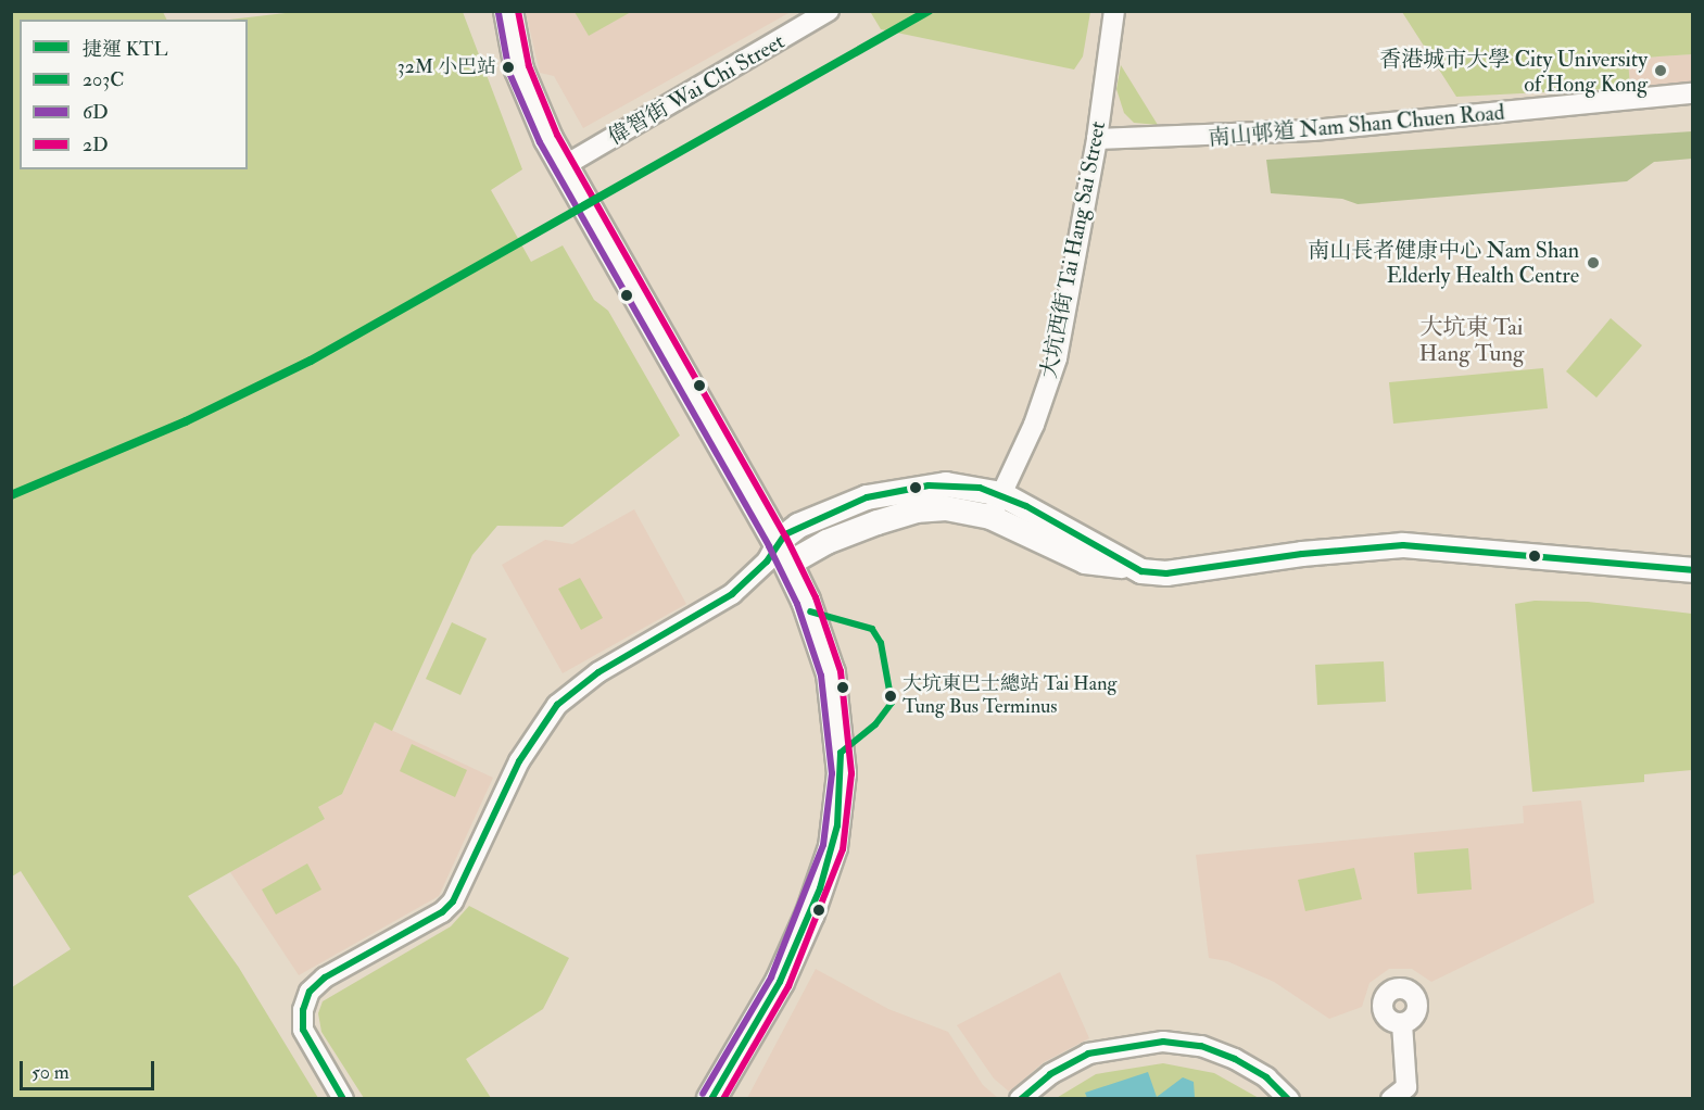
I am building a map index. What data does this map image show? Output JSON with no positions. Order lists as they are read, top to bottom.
{
  "streets": {
    "street": ["偉智街 Wai Chi Street", "南山邨道 Nam Shan Chuen Road", "大坑西街 Tai Hang Sai Street"]
  },
  "crossings": [
    ["南山邨道 Nam Shan Chuen Road", "大坑西街 Tai Hang Sai Street"]
  ],
  "districts": ["大坑東 Tai Hang Tung"],
  "places": [
    "32M 小巴站",
    "香港城市大學 City University of Hong Kong",
    "南山長者健康中心 Nam Shan Elderly Health Centre",
    "大坑東巴士總站 Tai Hang Tung Bus Terminus"
  ],
  "lines": [
    "metro line KTL",
    "transit line 2D",
    "transit line 6D",
    "transit line 203C"
  ],
  "legend": [
    "捷運 KTL",
    "203C",
    "6D",
    "2D"
  ],
  "scale_bar": "50 m"
}
